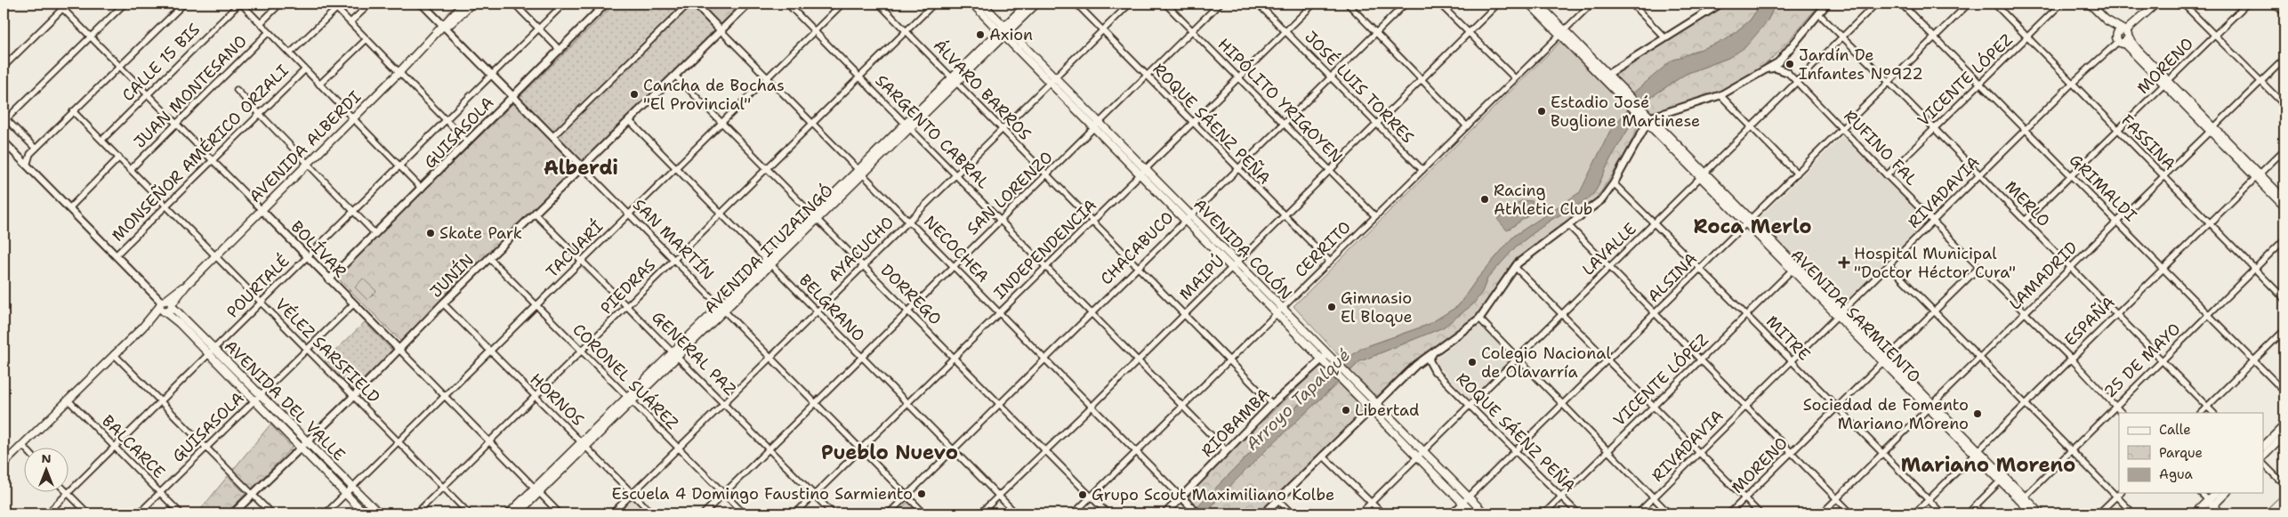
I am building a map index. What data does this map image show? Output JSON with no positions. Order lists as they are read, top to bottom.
{
  "streets": {
    "main road": [
      "AVENIDA ALBERDI",
      "RIVADAVIA",
      "AVENIDA ITUZAINGÓ",
      "AVENIDA COLÓN",
      "AVENIDA SARMIENTO",
      "AVENIDA DEL VALLE"
    ],
    "street": [
      "CALLE 15 BIS",
      "MORENO",
      "VICENTE LÓPEZ",
      "JOSÉ LUIS TORRES",
      "ÁLVARO BARROS",
      "JUAN MONTESANO",
      "HIPÓLITO YRIGOYEN",
      "ROQUE SÁENZ PEÑA",
      "SARGENTO CABRAL",
      "GUISASOLA",
      "FASSINA",
      "RUFINO FAL",
      "MONSEÑOR AMÉRICO ORZALI",
      "GRIMALDI",
      "SAN LORENZO",
      "MERLO",
      "SAN MARTÍN",
      "CHACABUCO",
      "BOLÍVAR",
      "TACUARÍ",
      "AYACUCHO",
      "NECOCHEA",
      "INDEPENDENCIA",
      "CERRITO",
      "LAVALLE",
      "JUNÍN",
      "LAMADRID",
      "MAIPÚ",
      "ALSINA",
      "POURTALÉ",
      "PIEDRAS",
      "DORREGO",
      "BELGRANO",
      "ESPAÑA",
      "MITRE",
      "VÉLEZ SARSFIELD",
      "GENERAL PAZ",
      "25 DE MAYO",
      "CORONEL SUÁREZ",
      "HORNOS",
      "RIOBAMBA",
      "BALCARCE"
    ]
  },
  "crossings": [
    ["CALLE 15 BIS", "BOLÍVAR"],
    ["CALLE 15 BIS", "VÉLEZ SARSFIELD"],
    ["MORENO", "FASSINA"],
    ["MORENO", "RUFINO FAL"],
    ["MORENO", "GRIMALDI"],
    ["MORENO", "MERLO"],
    ["MORENO", "AVENIDA SARMIENTO"],
    ["MORENO", "MITRE"],
    ["VICENTE LÓPEZ", "ROQUE SÁENZ PEÑA"],
    ["VICENTE LÓPEZ", "FASSINA"],
    ["VICENTE LÓPEZ", "RUFINO FAL"],
    ["VICENTE LÓPEZ", "GRIMALDI"],
    ["VICENTE LÓPEZ", "MERLO"],
    ["VICENTE LÓPEZ", "AVENIDA SARMIENTO"],
    ["VICENTE LÓPEZ", "MITRE"],
    ["JOSÉ LUIS TORRES", "CHACABUCO"],
    ["JOSÉ LUIS TORRES", "INDEPENDENCIA"],
    ["JOSÉ LUIS TORRES", "CERRITO"],
    ["JOSÉ LUIS TORRES", "MAIPÚ"],
    ["ÁLVARO BARROS", "SAN LORENZO"],
    ["ÁLVARO BARROS", "CHACABUCO"],
    ["ÁLVARO BARROS", "AVENIDA ITUZAINGÓ"],
    ["ÁLVARO BARROS", "AYACUCHO"],
    ["ÁLVARO BARROS", "INDEPENDENCIA"],
    ["ÁLVARO BARROS", "CERRITO"],
    ["ÁLVARO BARROS", "MAIPÚ"],
    ["ÁLVARO BARROS", "PIEDRAS"],
    ["ÁLVARO BARROS", "RIOBAMBA"],
    ["JUAN MONTESANO", "BOLÍVAR"],
    ["JUAN MONTESANO", "VÉLEZ SARSFIELD"],
    ["HIPÓLITO YRIGOYEN", "SAN LORENZO"],
    ["HIPÓLITO YRIGOYEN", "CHACABUCO"],
    ["HIPÓLITO YRIGOYEN", "INDEPENDENCIA"],
    ["HIPÓLITO YRIGOYEN", "CERRITO"],
    ["HIPÓLITO YRIGOYEN", "MAIPÚ"],
    ["ROQUE SÁENZ PEÑA", "SAN LORENZO"],
    ["ROQUE SÁENZ PEÑA", "CHACABUCO"],
    ["ROQUE SÁENZ PEÑA", "AYACUCHO"],
    ["ROQUE SÁENZ PEÑA", "INDEPENDENCIA"],
    ["ROQUE SÁENZ PEÑA", "CERRITO"],
    ["ROQUE SÁENZ PEÑA", "LAVALLE"],
    ["ROQUE SÁENZ PEÑA", "MAIPÚ"],
    ["ROQUE SÁENZ PEÑA", "ALSINA"],
    ["SARGENTO CABRAL", "SAN LORENZO"],
    ["SARGENTO CABRAL", "CHACABUCO"],
    ["SARGENTO CABRAL", "TACUARÍ"],
    ["SARGENTO CABRAL", "AVENIDA ITUZAINGÓ"],
    ["SARGENTO CABRAL", "AYACUCHO"],
    ["SARGENTO CABRAL", "INDEPENDENCIA"],
    ["SARGENTO CABRAL", "CERRITO"],
    ["SARGENTO CABRAL", "MAIPÚ"],
    ["SARGENTO CABRAL", "PIEDRAS"],
    ["SARGENTO CABRAL", "RIOBAMBA"],
    ["GUISASOLA", "SAN MARTÍN"],
    ["GUISASOLA", "BOLÍVAR"],
    ["GUISASOLA", "VÉLEZ SARSFIELD"],
    ["GUISASOLA", "AVENIDA DEL VALLE"],
    ["GUISASOLA", "BALCARCE"],
    ["FASSINA", "RIVADAVIA"],
    ["FASSINA", "LAMADRID"],
    ["FASSINA", "ESPAÑA"],
    ["FASSINA", "25 DE MAYO"],
    ["AVENIDA ALBERDI", "SAN MARTÍN"],
    ["AVENIDA ALBERDI", "BOLÍVAR"],
    ["AVENIDA ALBERDI", "VÉLEZ SARSFIELD"],
    ["AVENIDA ALBERDI", "AVENIDA DEL VALLE"],
    ["AVENIDA ALBERDI", "BALCARCE"],
    ["RUFINO FAL", "RIVADAVIA"],
    ["RUFINO FAL", "LAVALLE"],
    ["RUFINO FAL", "LAMADRID"],
    ["RUFINO FAL", "ALSINA"],
    ["RUFINO FAL", "ESPAÑA"],
    ["RUFINO FAL", "25 DE MAYO"],
    ["MONSEÑOR AMÉRICO ORZALI", "BOLÍVAR"],
    ["MONSEÑOR AMÉRICO ORZALI", "VÉLEZ SARSFIELD"],
    ["MONSEÑOR AMÉRICO ORZALI", "AVENIDA DEL VALLE"],
    ["GRIMALDI", "RIVADAVIA"],
    ["GRIMALDI", "LAMADRID"],
    ["GRIMALDI", "ALSINA"],
    ["GRIMALDI", "ESPAÑA"],
    ["GRIMALDI", "25 DE MAYO"],
    ["RIVADAVIA", "MERLO"],
    ["RIVADAVIA", "AVENIDA SARMIENTO"],
    ["RIVADAVIA", "MITRE"],
    ["SAN LORENZO", "SAN MARTÍN"],
    ["SAN LORENZO", "NECOCHEA"],
    ["SAN LORENZO", "AVENIDA COLÓN"],
    ["SAN LORENZO", "DORREGO"],
    ["SAN LORENZO", "BELGRANO"],
    ["SAN LORENZO", "GENERAL PAZ"],
    ["SAN LORENZO", "CORONEL SUÁREZ"],
    ["MERLO", "LAVALLE"],
    ["MERLO", "LAMADRID"],
    ["MERLO", "ALSINA"],
    ["MERLO", "ESPAÑA"],
    ["MERLO", "25 DE MAYO"],
    ["SAN MARTÍN", "CHACABUCO"],
    ["SAN MARTÍN", "TACUARÍ"],
    ["SAN MARTÍN", "AVENIDA ITUZAINGÓ"],
    ["SAN MARTÍN", "AYACUCHO"],
    ["SAN MARTÍN", "INDEPENDENCIA"],
    ["SAN MARTÍN", "JUNÍN"],
    ["SAN MARTÍN", "POURTALÉ"],
    ["SAN MARTÍN", "PIEDRAS"],
    ["CHACABUCO", "NECOCHEA"],
    ["CHACABUCO", "AVENIDA COLÓN"],
    ["CHACABUCO", "DORREGO"],
    ["CHACABUCO", "BELGRANO"],
    ["BOLÍVAR", "TACUARÍ"],
    ["BOLÍVAR", "AVENIDA ITUZAINGÓ"],
    ["BOLÍVAR", "JUNÍN"],
    ["BOLÍVAR", "POURTALÉ"],
    ["BOLÍVAR", "PIEDRAS"],
    ["TACUARÍ", "NECOCHEA"],
    ["TACUARÍ", "DORREGO"],
    ["TACUARÍ", "BELGRANO"],
    ["TACUARÍ", "VÉLEZ SARSFIELD"],
    ["TACUARÍ", "GENERAL PAZ"],
    ["TACUARÍ", "CORONEL SUÁREZ"],
    ["TACUARÍ", "HORNOS"],
    ["TACUARÍ", "AVENIDA DEL VALLE"],
    ["AVENIDA ITUZAINGÓ", "NECOCHEA"],
    ["AVENIDA ITUZAINGÓ", "AVENIDA COLÓN"],
    ["AVENIDA ITUZAINGÓ", "DORREGO"],
    ["AVENIDA ITUZAINGÓ", "BELGRANO"],
    ["AVENIDA ITUZAINGÓ", "GENERAL PAZ"],
    ["AVENIDA ITUZAINGÓ", "CORONEL SUÁREZ"],
    ["AVENIDA ITUZAINGÓ", "HORNOS"],
    ["AYACUCHO", "NECOCHEA"],
    ["AYACUCHO", "AVENIDA COLÓN"],
    ["AYACUCHO", "DORREGO"],
    ["AYACUCHO", "BELGRANO"],
    ["AYACUCHO", "GENERAL PAZ"],
    ["AYACUCHO", "CORONEL SUÁREZ"],
    ["AYACUCHO", "HORNOS"],
    ["NECOCHEA", "INDEPENDENCIA"],
    ["NECOCHEA", "CERRITO"],
    ["NECOCHEA", "JUNÍN"],
    ["NECOCHEA", "MAIPÚ"],
    ["NECOCHEA", "PIEDRAS"],
    ["NECOCHEA", "RIOBAMBA"],
    ["INDEPENDENCIA", "AVENIDA COLÓN"],
    ["INDEPENDENCIA", "DORREGO"],
    ["INDEPENDENCIA", "BELGRANO"],
    ["INDEPENDENCIA", "GENERAL PAZ"],
    ["AVENIDA COLÓN", "CERRITO"],
    ["AVENIDA COLÓN", "LAVALLE"],
    ["AVENIDA COLÓN", "MAIPÚ"],
    ["AVENIDA COLÓN", "ALSINA"],
    ["AVENIDA COLÓN", "RIOBAMBA"],
    ["CERRITO", "DORREGO"],
    ["CERRITO", "AVENIDA SARMIENTO"],
    ["LAVALLE", "AVENIDA SARMIENTO"],
    ["LAVALLE", "MITRE"],
    ["JUNÍN", "DORREGO"],
    ["JUNÍN", "BELGRANO"],
    ["JUNÍN", "VÉLEZ SARSFIELD"],
    ["JUNÍN", "GENERAL PAZ"],
    ["JUNÍN", "CORONEL SUÁREZ"],
    ["JUNÍN", "HORNOS"],
    ["JUNÍN", "AVENIDA DEL VALLE"],
    ["LAMADRID", "AVENIDA SARMIENTO"],
    ["LAMADRID", "MITRE"],
    ["MAIPÚ", "DORREGO"],
    ["MAIPÚ", "BELGRANO"],
    ["ALSINA", "AVENIDA SARMIENTO"],
    ["ALSINA", "MITRE"],
    ["POURTALÉ", "VÉLEZ SARSFIELD"],
    ["POURTALÉ", "AVENIDA DEL VALLE"],
    ["POURTALÉ", "BALCARCE"],
    ["PIEDRAS", "DORREGO"],
    ["PIEDRAS", "BELGRANO"],
    ["PIEDRAS", "VÉLEZ SARSFIELD"],
    ["PIEDRAS", "GENERAL PAZ"],
    ["PIEDRAS", "CORONEL SUÁREZ"],
    ["PIEDRAS", "HORNOS"],
    ["AVENIDA SARMIENTO", "ESPAÑA"],
    ["AVENIDA SARMIENTO", "25 DE MAYO"],
    ["ESPAÑA", "MITRE"]
  ],
  "districts": [
    "Alberdi",
    "Roca Merlo",
    "Pueblo Nuevo",
    "Mariano Moreno"
  ],
  "water": ["Arroyo Tapalqué"],
  "places": {
    "other": [
      "Axion",
      "Jardín De Infantes Nº922",
      "Cancha de Bochas \"El Provincial\"",
      "Estadio José Buglione Martinese",
      "Racing Athletic Club",
      "Skate Park",
      "Gimnasio El Bloque",
      "Colegio Nacional de Olavarría",
      "Libertad",
      "Sociedad de Fomento Mariano Moreno",
      "Escuela 4 Domingo Faustino Sarmiento",
      "Grupo Scout Maximiliano Kolbe"
    ],
    "health": ["Hospital Municipal \"Doctor Héctor Cura\""]
  },
  "legend": ["Calle", "Parque", "Agua"],
  "north": "top"
}
